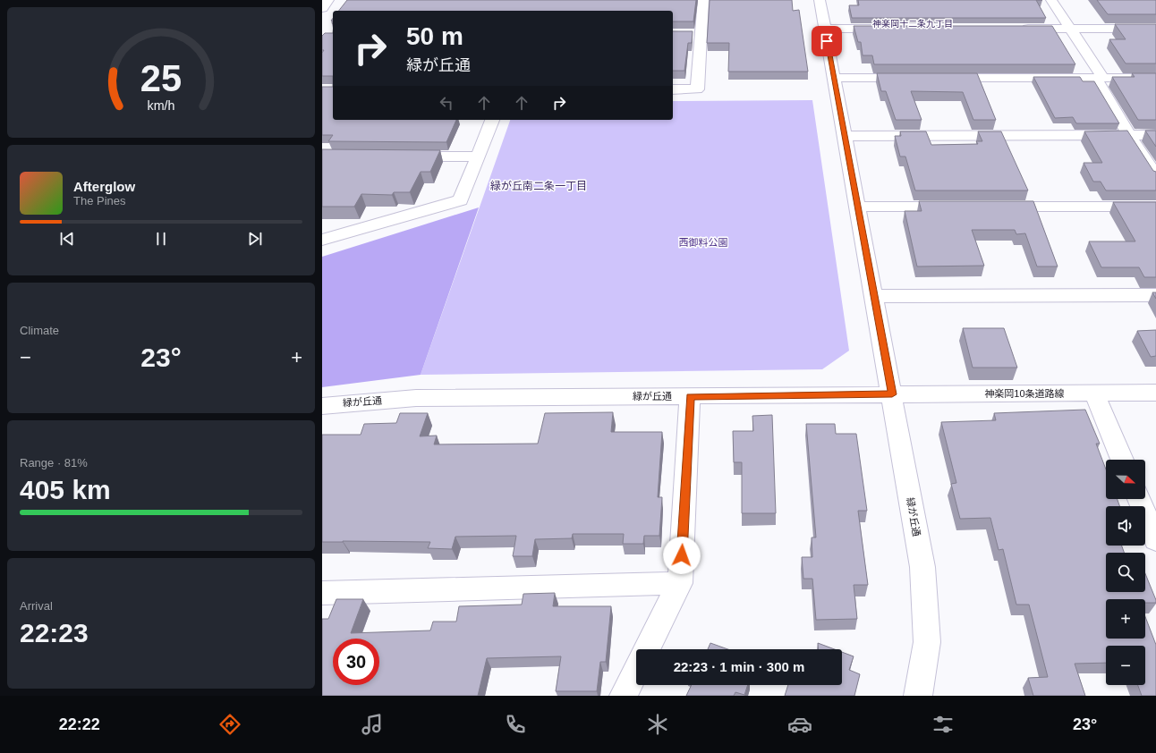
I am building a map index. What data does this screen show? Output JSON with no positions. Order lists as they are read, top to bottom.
{
  "streets": {
    "street": ["神楽岡10条道路線", "緑が丘通"]
  },
  "crossings": [
    ["神楽岡10条道路線", "緑が丘通"]
  ],
  "districts": ["神楽岡十二条九丁目", "緑が丘南二条一丁目"],
  "parks": ["西御料公園"],
  "north": "right",
  "page": {
    "turn": ["50 m", "緑が丘通"],
    "song": ["Afterglow", "The Pines"],
    "tile": [
      "Climate",
      ["Range · 81%", "405 km"],
      ["Arrival", "22:23"]
    ],
    "heat": ["−", "23°", "+"],
    "map_buttons": ["+", "−"],
    "limit": "30",
    "trip": "22:23 · 1 min · 300 m",
    "tabs": ["22:22", "23°"],
    "gauge": ["25", "km/h"]
  }
}
